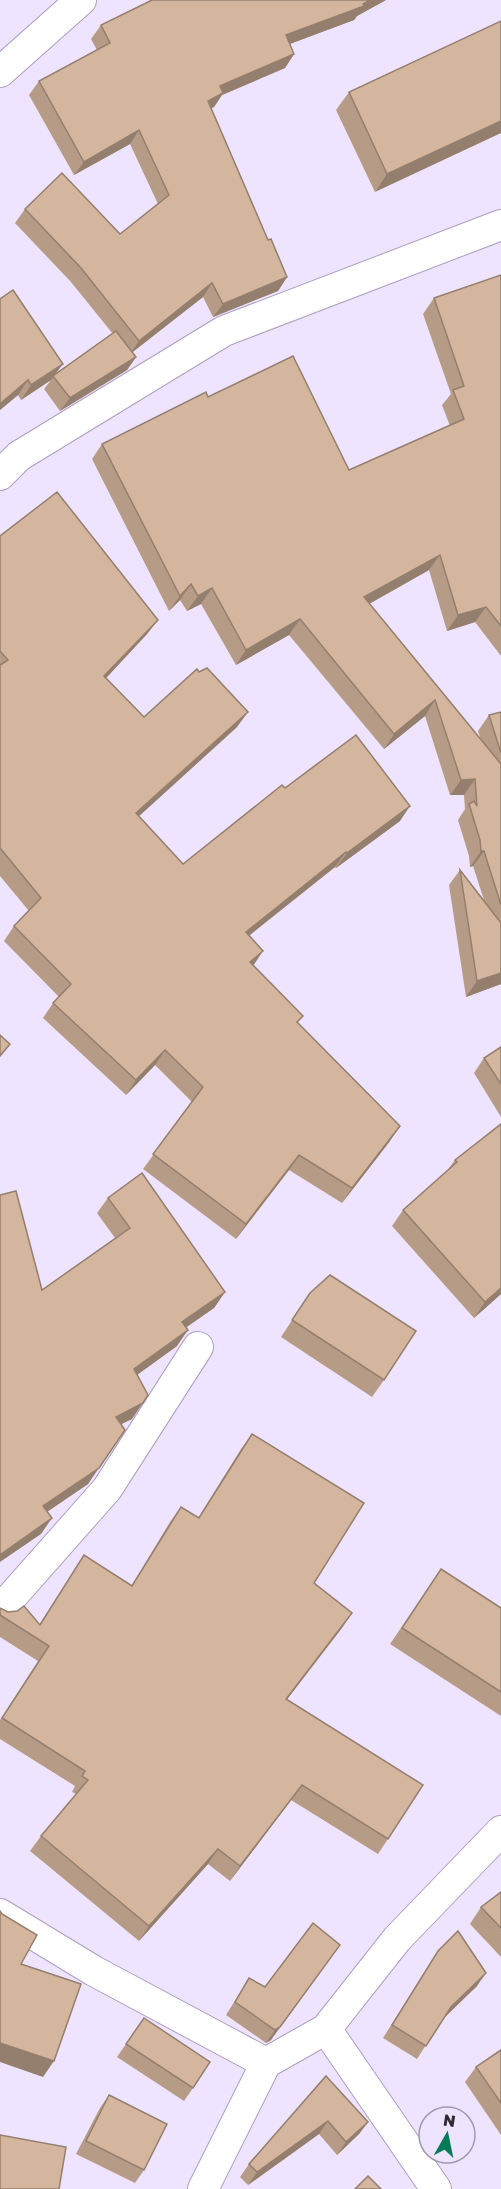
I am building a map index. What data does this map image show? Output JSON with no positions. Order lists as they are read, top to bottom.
{
  "north": "top"
}
